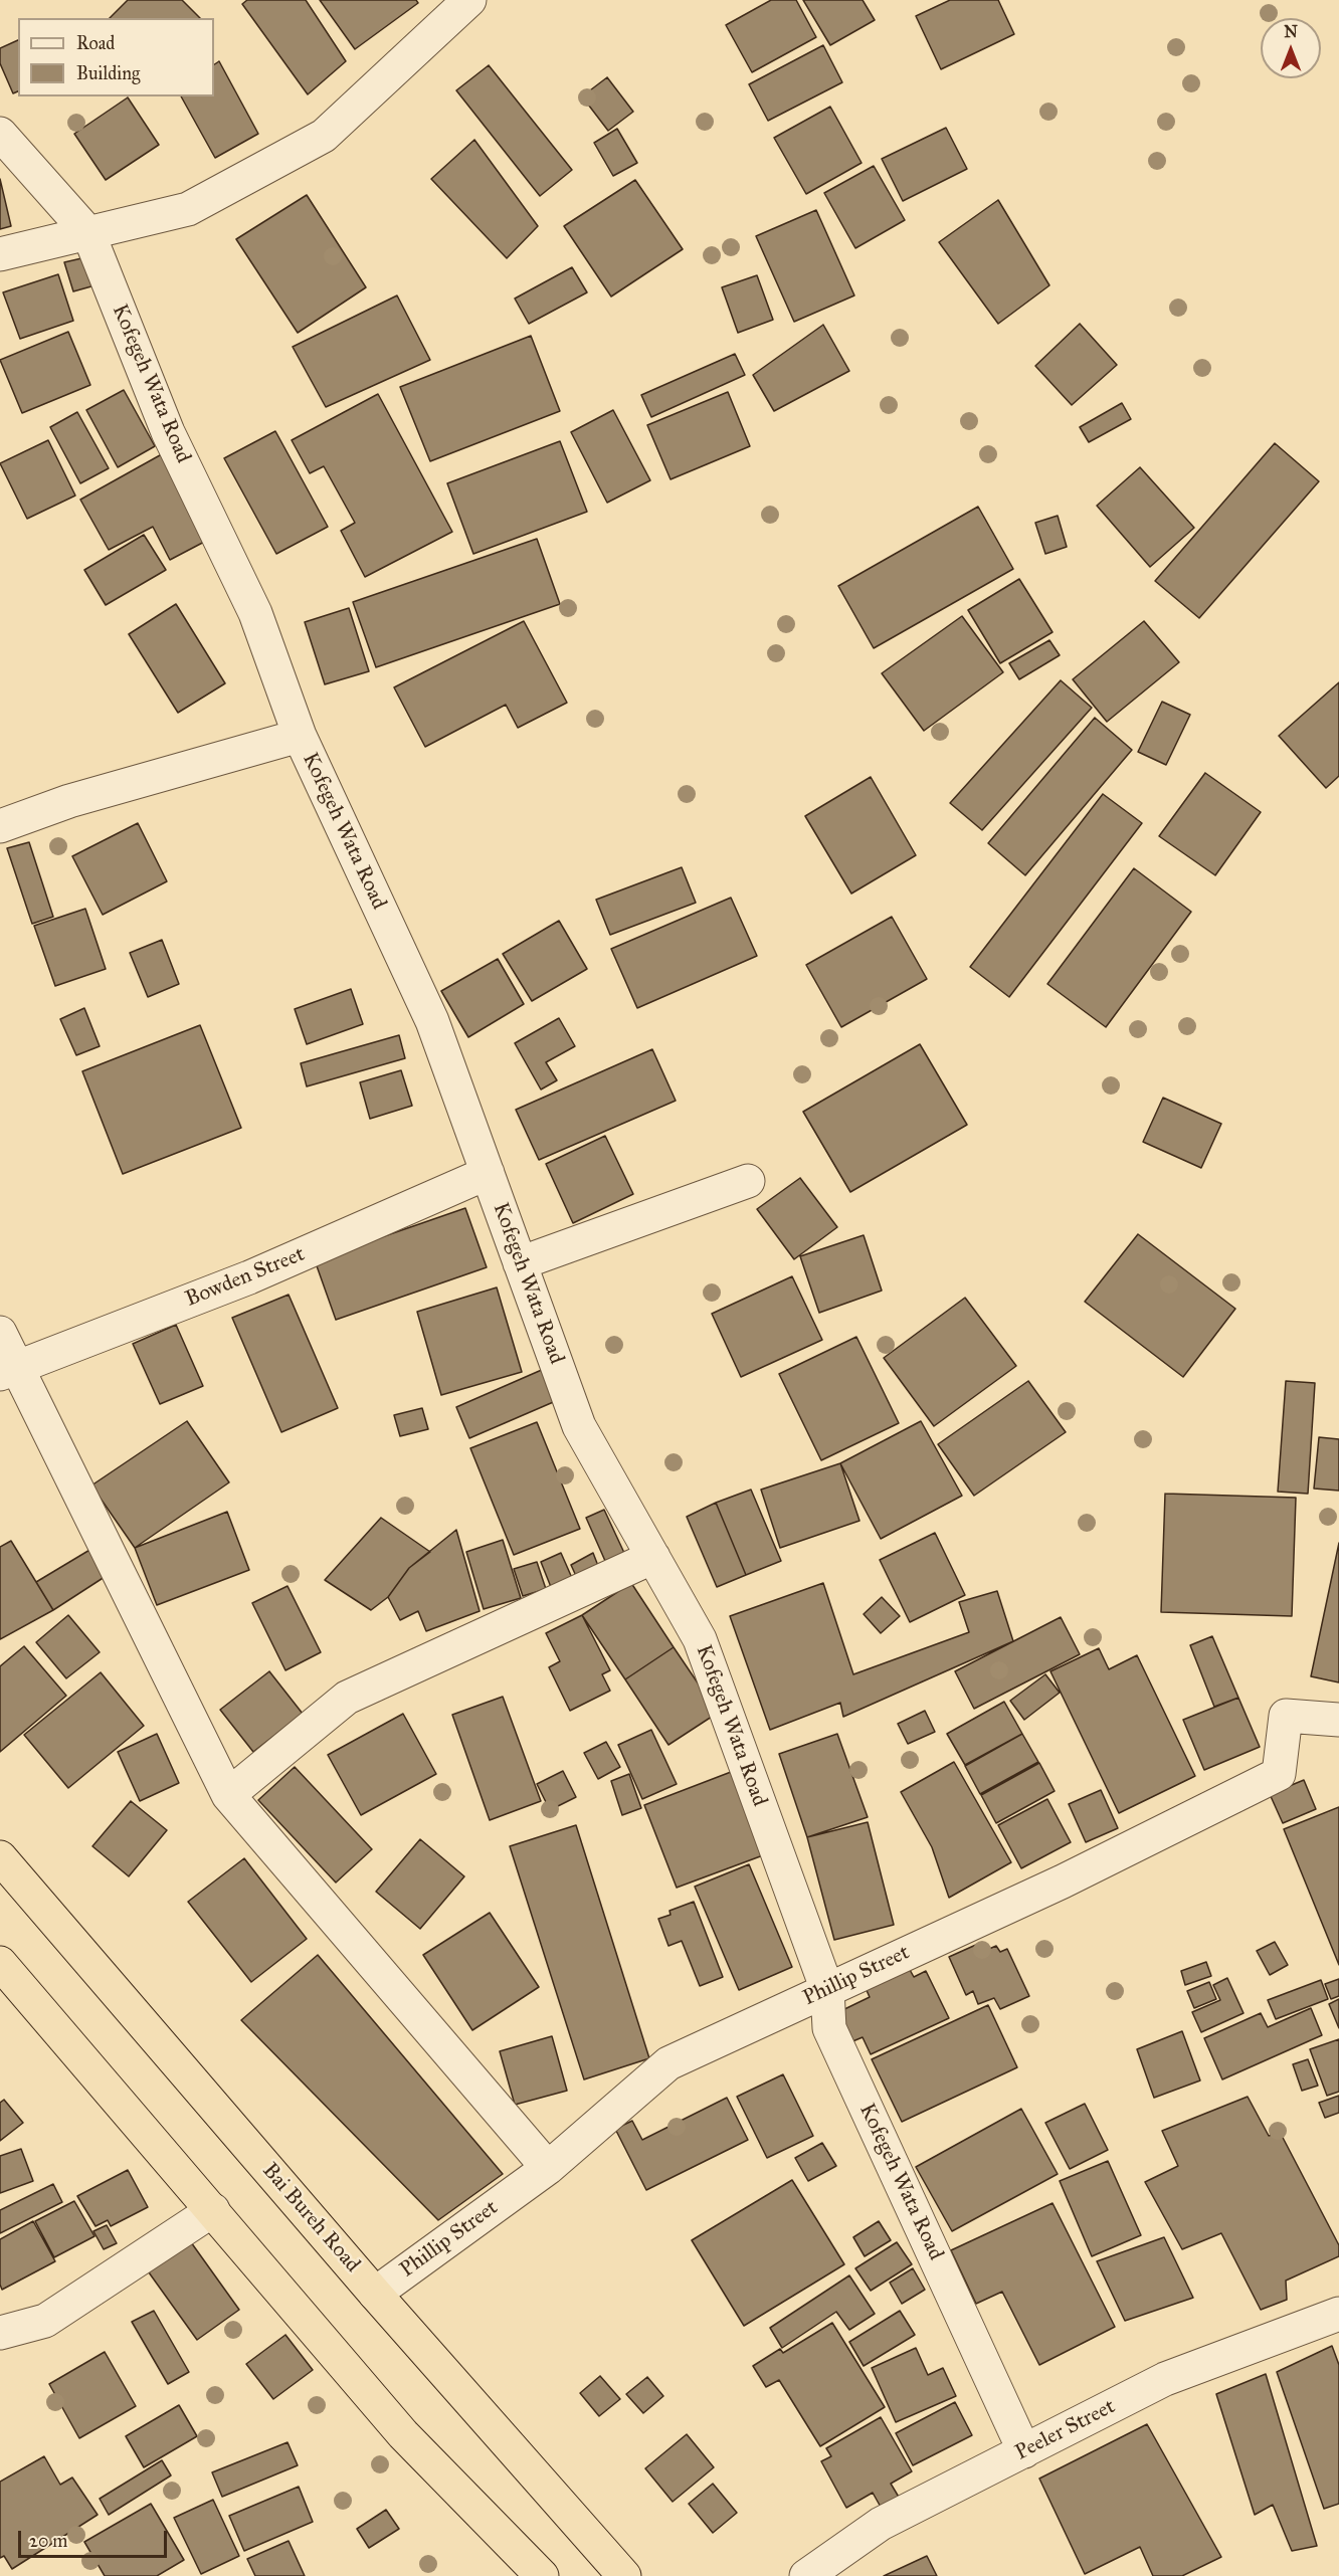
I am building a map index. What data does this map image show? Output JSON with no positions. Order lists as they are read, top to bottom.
{
  "streets": {
    "highway": ["Bai Bureh Road"],
    "street": [
      "Kofegeh Wata Road",
      "Bowden Street",
      "Phillip Street",
      "Peeler Street"
    ]
  },
  "crossings": [
    ["Kofegeh Wata Road", "Bowden Street"],
    ["Kofegeh Wata Road", "Phillip Street"],
    ["Kofegeh Wata Road", "Peeler Street"],
    ["Phillip Street", "Bai Bureh Road"]
  ],
  "legend": ["Road", "Building"],
  "scale_bar": "20 m",
  "north": "top"
}
